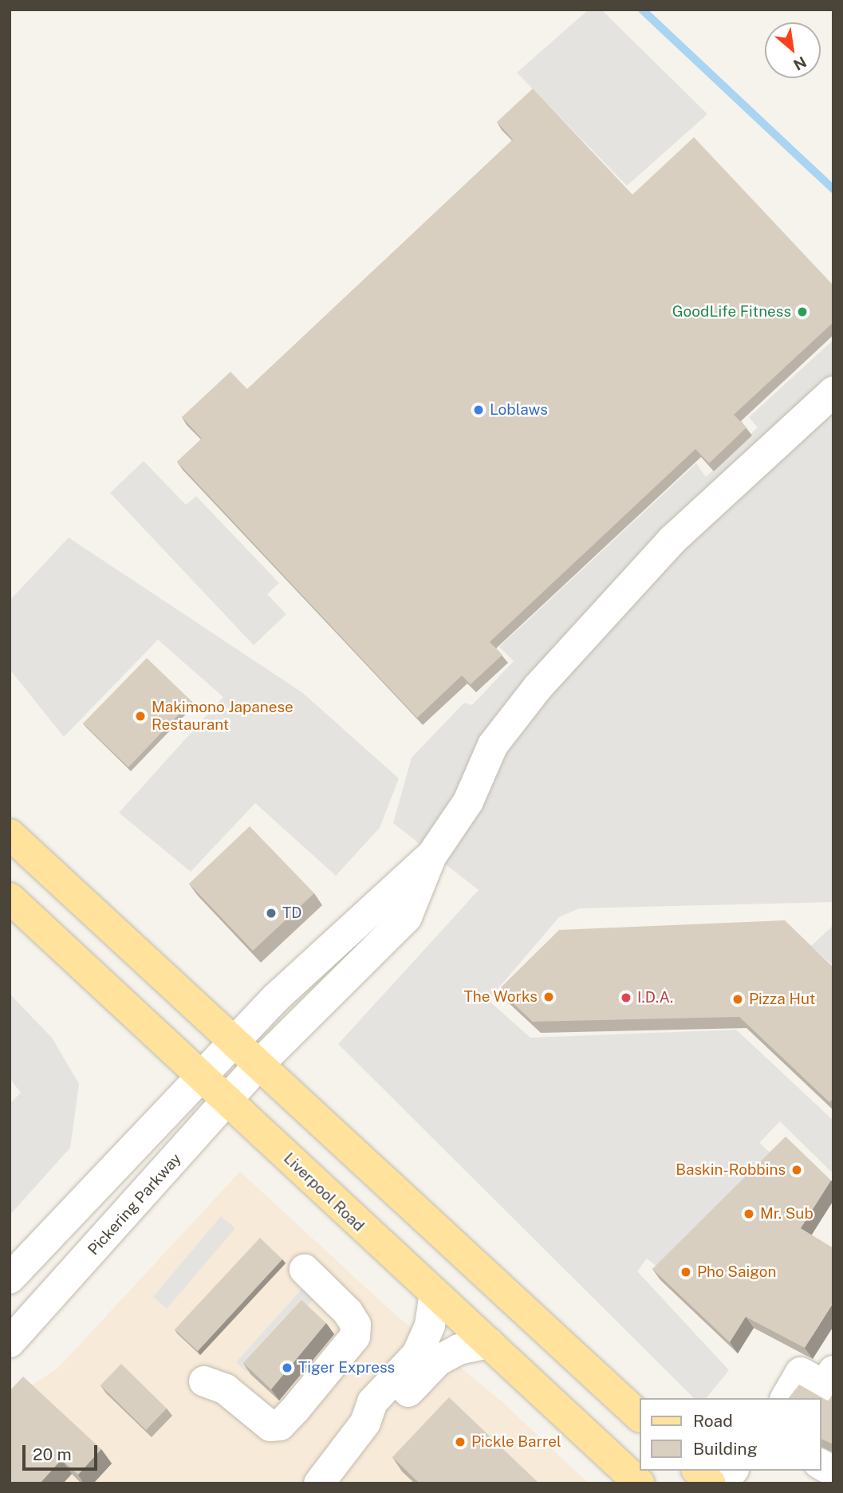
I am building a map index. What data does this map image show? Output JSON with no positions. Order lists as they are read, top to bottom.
{
  "streets": {
    "main road": ["Liverpool Road"],
    "street": ["Pickering Parkway"]
  },
  "crossings": [
    ["Liverpool Road", "Pickering Parkway"]
  ],
  "places": [
    "GoodLife Fitness",
    "Loblaws",
    "Makimono Japanese Restaurant",
    "TD",
    "The Works",
    "I.D.A.",
    "Pizza Hut",
    "Baskin-Robbins",
    "Mr. Sub",
    "Pho Saigon",
    "Tiger Express",
    "Pickle Barrel"
  ],
  "legend": ["Road", "Building"],
  "scale_bar": "20 m",
  "north": "bottom right"
}
